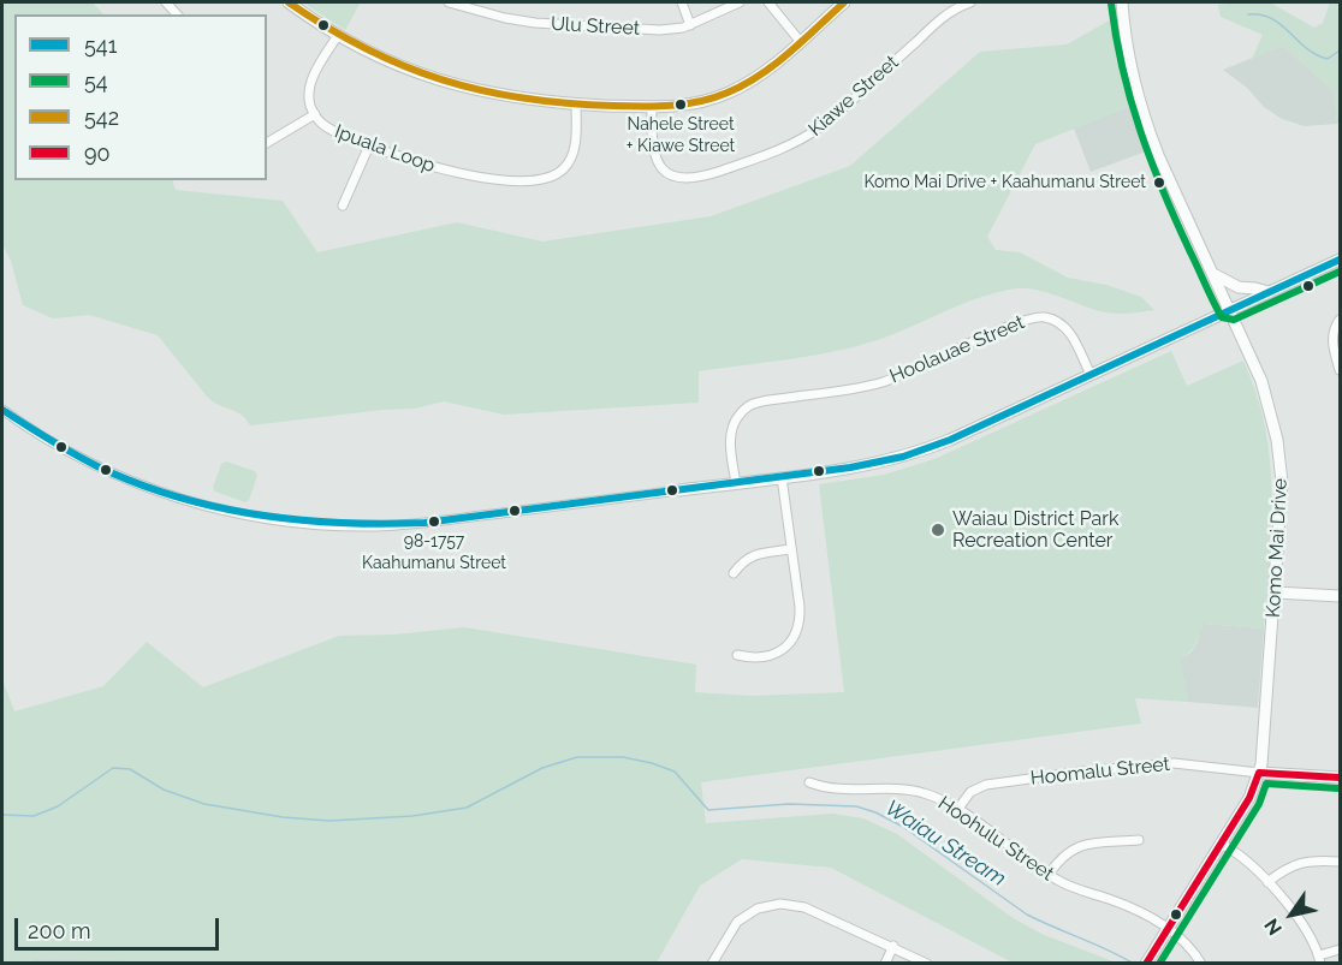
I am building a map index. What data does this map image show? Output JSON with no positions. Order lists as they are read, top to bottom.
{
  "streets": {
    "street": [
      "Ulu Street",
      "Kiawe Street",
      "Ipuala Loop",
      "Hoolauae Street",
      "Komo Mai Drive",
      "Hoomalu Street",
      "Hoohulu Street"
    ]
  },
  "crossings": [
    ["Komo Mai Drive", "Hoomalu Street"],
    ["Komo Mai Drive", "Hoohulu Street"],
    ["Hoomalu Street", "Hoohulu Street"]
  ],
  "water": ["Waiau Stream"],
  "places": [
    "Nahele Street + Kiawe Street",
    "Komo Mai Drive + Kaahumanu Street",
    "98-1757 Kaahumanu Street",
    "Waiau District Park Recreation Center"
  ],
  "lines": [
    "transit line 542",
    "transit line 54",
    "transit line 541",
    "transit line 90"
  ],
  "legend": [
    "541",
    "54",
    "542",
    "90"
  ],
  "scale_bar": "200 m",
  "north": "bottom left"
}
